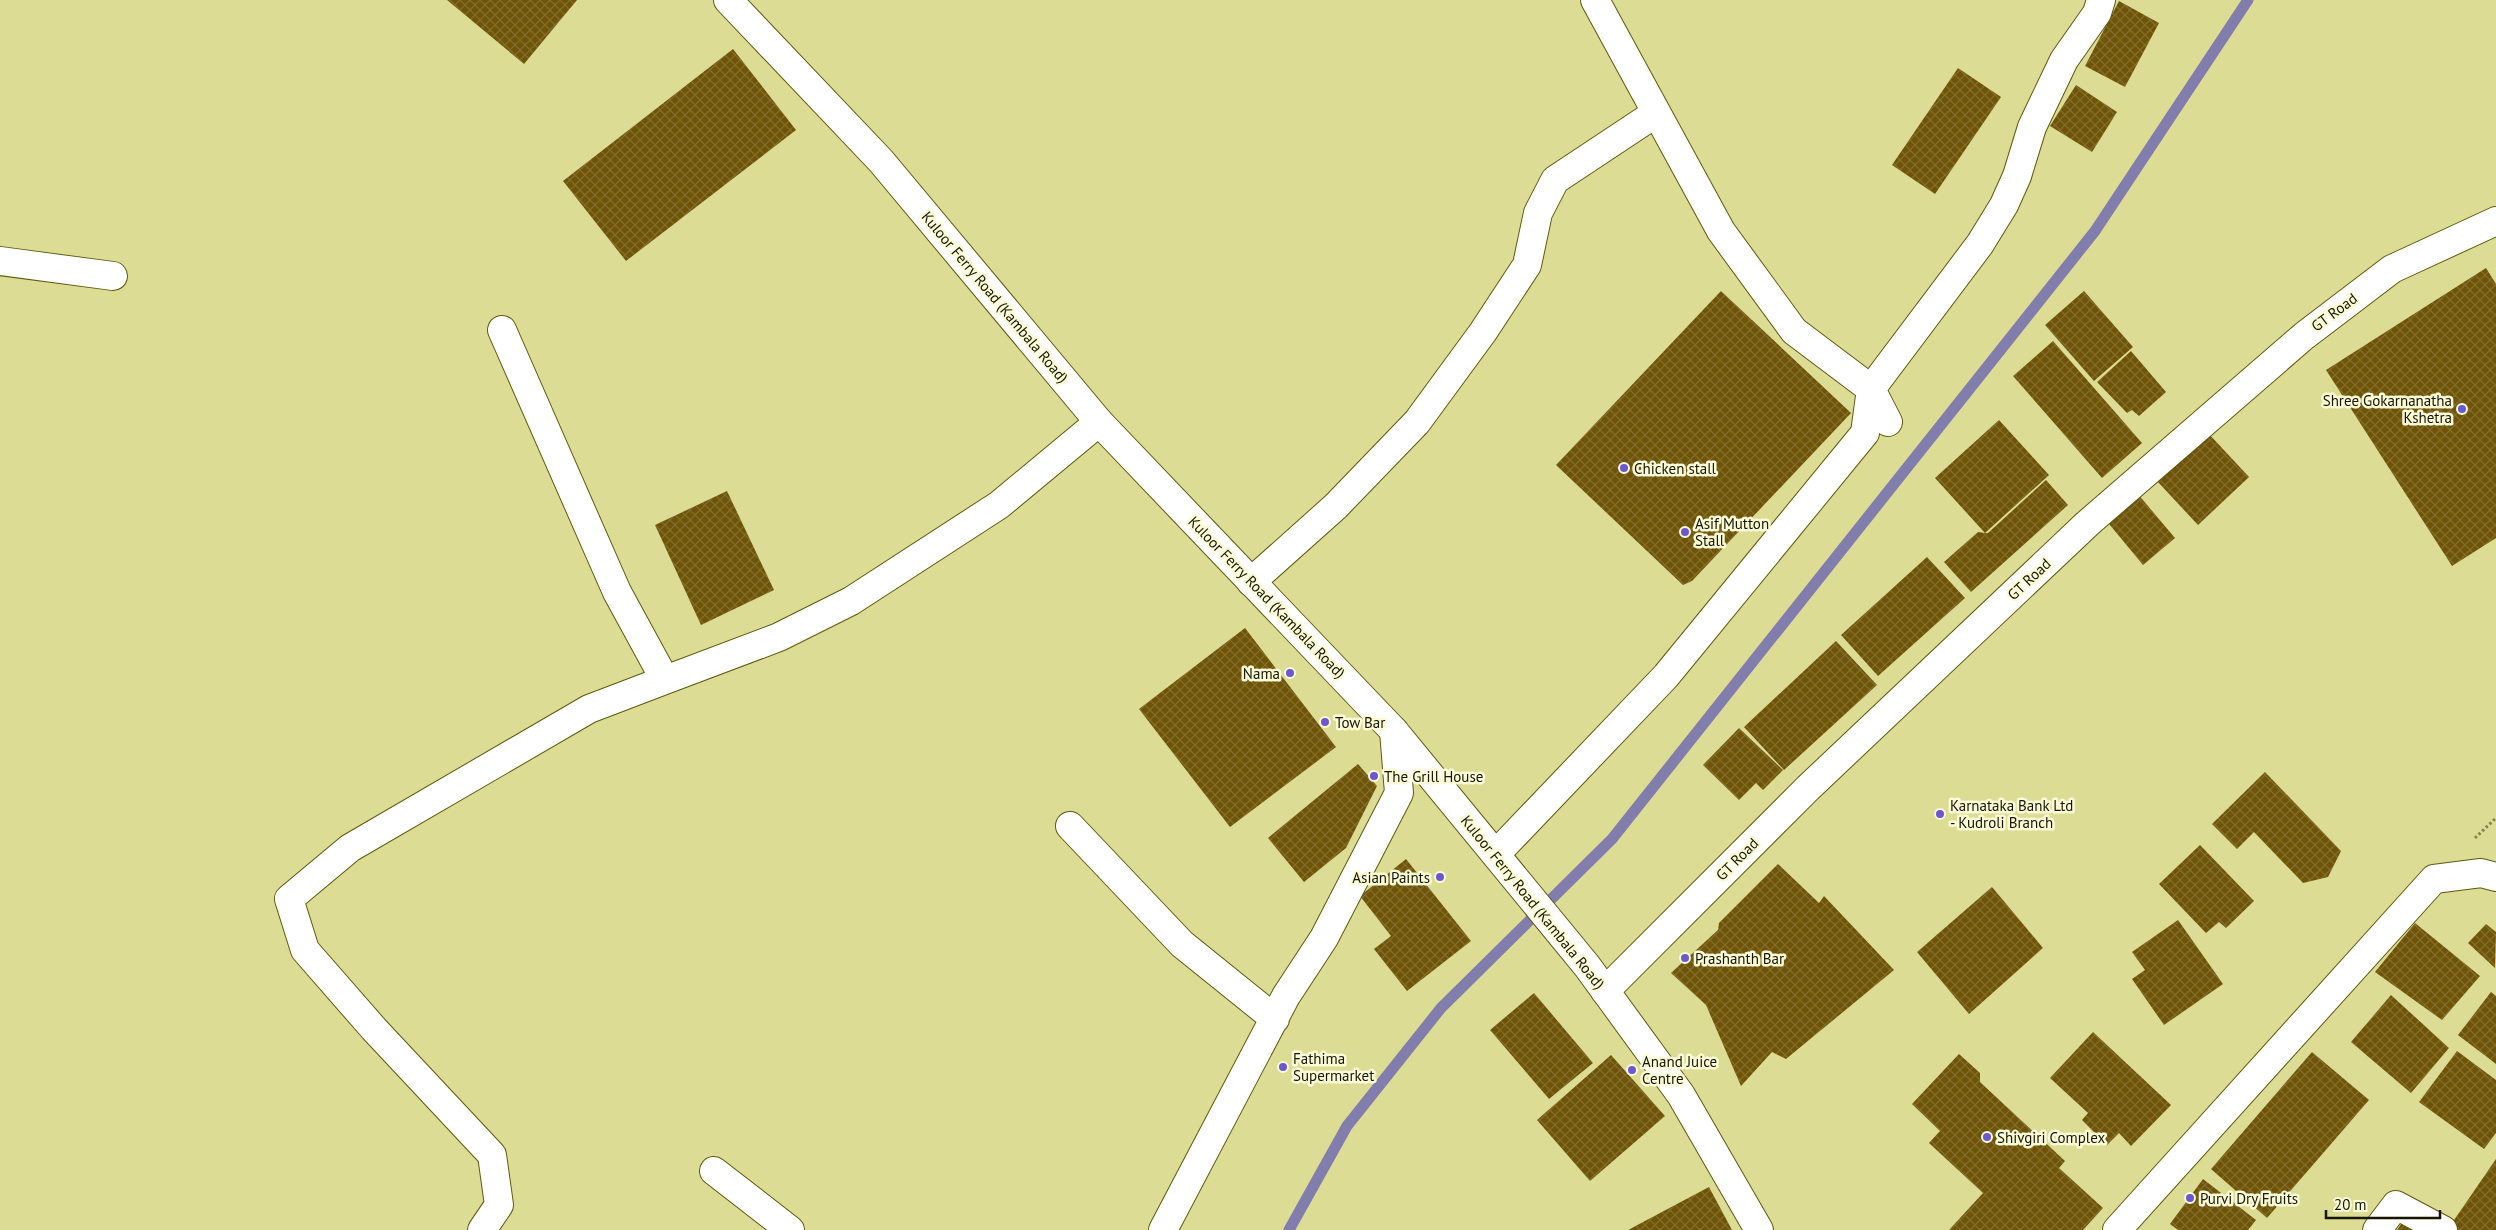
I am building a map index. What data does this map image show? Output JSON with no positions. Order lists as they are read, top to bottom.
{
  "streets": {
    "street": ["Kuloor Ferry Road (Kambala Road)", "GT Road"]
  },
  "crossings": [
    ["Kuloor Ferry Road (Kambala Road)", "GT Road"]
  ],
  "places": [
    "Shree Gokarnanatha Kshetra",
    "Chicken stall",
    "Asif Mutton Stall",
    "Nama",
    "Tow Bar",
    "The Grill House",
    "Karnataka Bank Ltd - Kudroli Branch",
    "Asian Paints",
    "Prashanth Bar",
    "Fathima Supermarket",
    "Anand Juice Centre",
    "Shivgiri Complex",
    "Purvi Dry Fruits"
  ],
  "scale_bar": "20 m"
}
